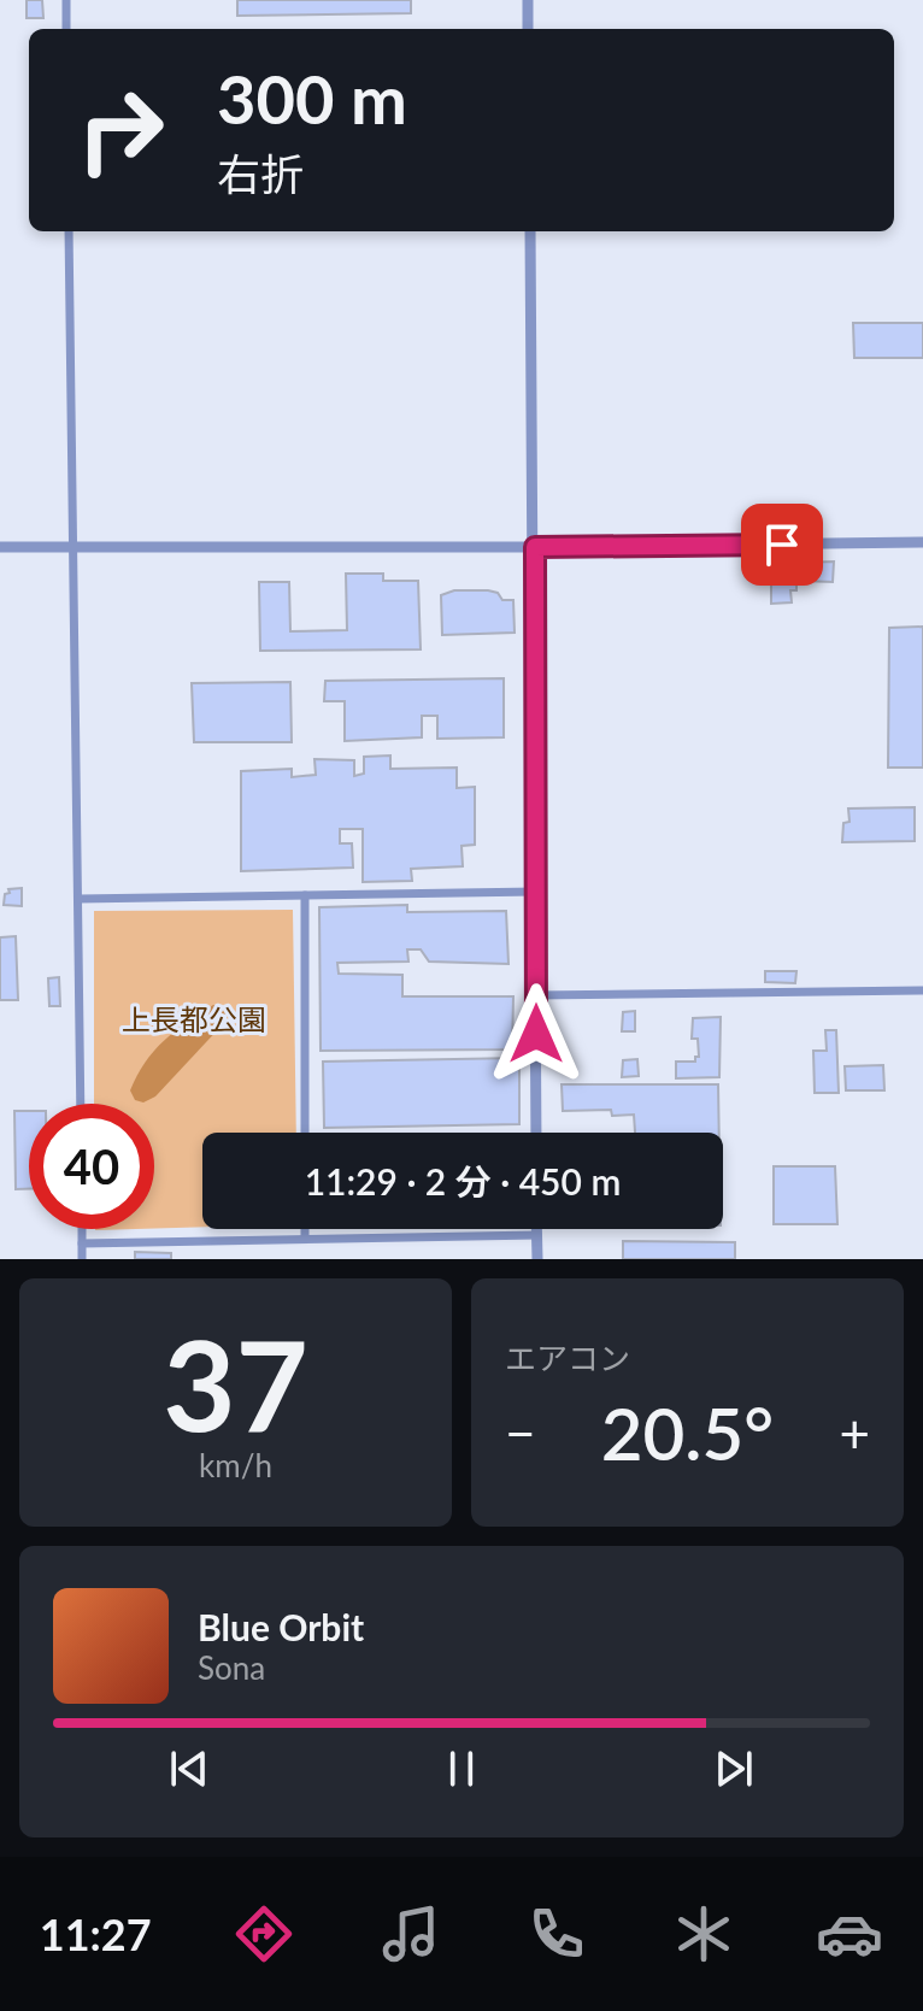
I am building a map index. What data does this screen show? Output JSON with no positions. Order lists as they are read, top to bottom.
{
  "parks": ["上長都公園"],
  "page": {
    "turn": ["300 m", "右折"],
    "limit": "40",
    "trip": "11:29 · 2 分 · 450 m",
    "tile": [
      ["37", "km/h"],
      "エアコン"
    ],
    "heat": ["−", "20.5°", "+"],
    "song": ["Blue Orbit", "Sona"],
    "tabs": "11:27"
  }
}
